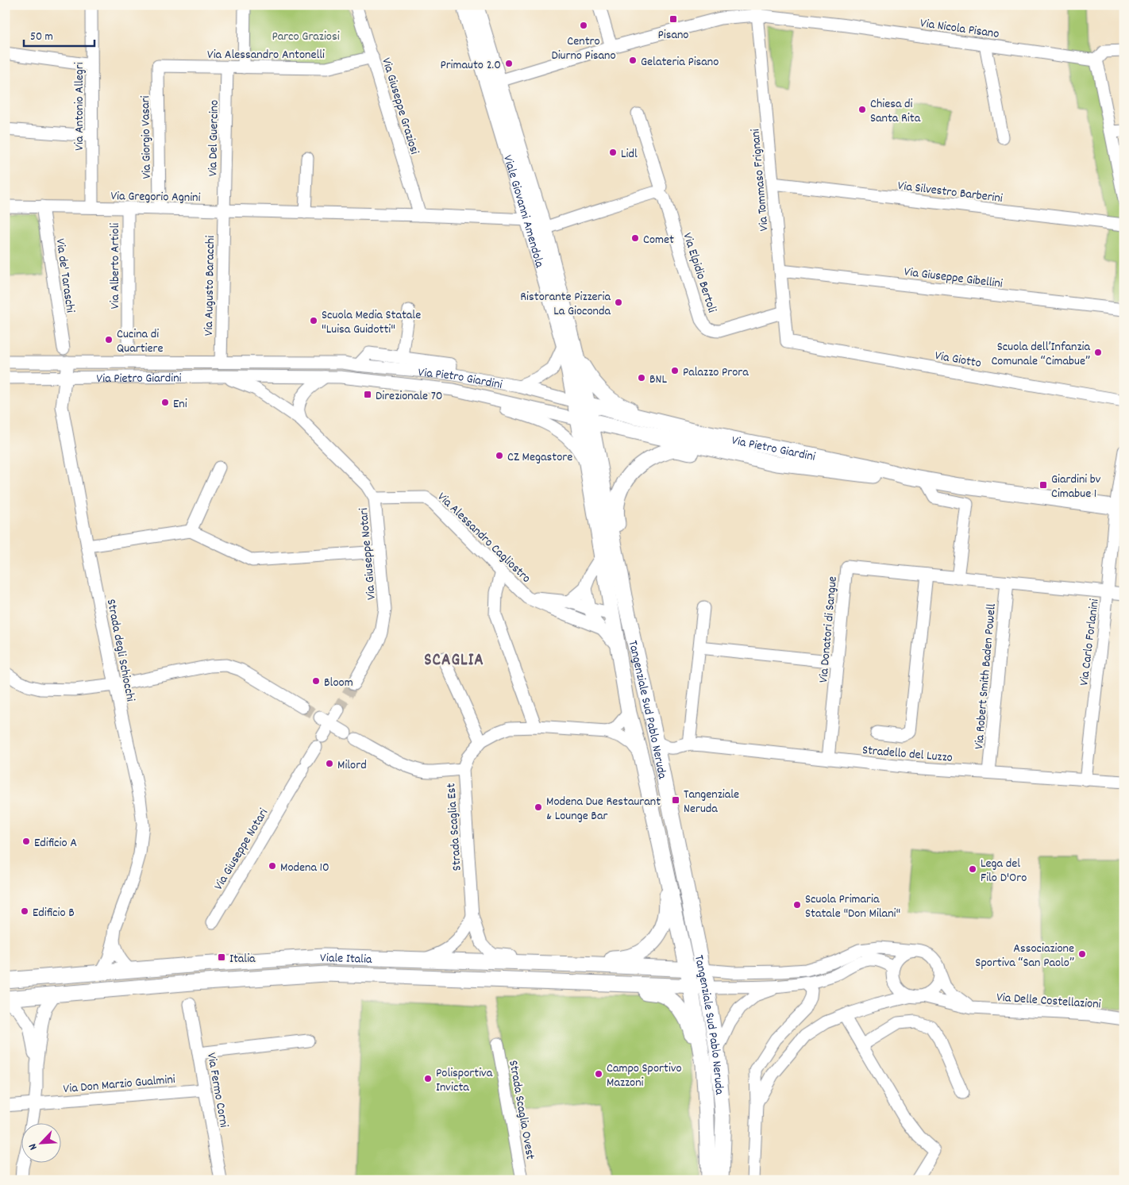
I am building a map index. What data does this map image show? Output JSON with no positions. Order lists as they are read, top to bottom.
{
  "streets": {
    "main road": [
      "Viale Giovanni Amendola",
      "Via Pietro Giardini",
      "Tangenziale Sud Pablo Neruda",
      "Viale Italia"
    ],
    "street": [
      "Via Nicola Pisano",
      "Via Alessandro Antonelli",
      "Via Giuseppe Graziosi",
      "Via Antonio Allegri",
      "Via Giorgio Vasari",
      "Via Del Guercino",
      "Via Tommaso Frignani",
      "Via Silvestro Barberini",
      "Via Gregorio Agnini",
      "Via Alberto Artioli",
      "Via Elpidio Bertoli",
      "Via de' Taraschi",
      "Via Giuseppe Gibellini",
      "Via Augusto Baracchi",
      "Via Giotto",
      "Via Alessandro Cagliostro",
      "Via Giuseppe Notari",
      "Via Donatori di Sangue",
      "Via Carlo Forlanini",
      "Strada degli Schiocchi",
      "Via Robert Smith Baden Powell",
      "Stradello del Luzzo",
      "Strada Scaglia Est",
      "Via Delle Costellazioni",
      "Via Don Marzio Gualmini",
      "Via Fermo Corni",
      "Strada Scaglia Ovest"
    ]
  },
  "crossings": [
    ["Via Nicola Pisano", "Via Tommaso Frignani"],
    ["Via Nicola Pisano", "Viale Giovanni Amendola"],
    ["Via Alessandro Antonelli", "Via Giuseppe Graziosi"],
    ["Via Alessandro Antonelli", "Via Giorgio Vasari"],
    ["Via Alessandro Antonelli", "Via Del Guercino"],
    ["Via Giuseppe Graziosi", "Via Gregorio Agnini"],
    ["Via Antonio Allegri", "Via Gregorio Agnini"],
    ["Via Giorgio Vasari", "Via Gregorio Agnini"],
    ["Via Del Guercino", "Via Gregorio Agnini"],
    ["Via Del Guercino", "Via Augusto Baracchi"],
    ["Via Tommaso Frignani", "Via Silvestro Barberini"],
    ["Via Tommaso Frignani", "Via Elpidio Bertoli"],
    ["Via Tommaso Frignani", "Via Giuseppe Gibellini"],
    ["Via Tommaso Frignani", "Via Giotto"],
    ["Via Gregorio Agnini", "Viale Giovanni Amendola"],
    ["Via Gregorio Agnini", "Via Alberto Artioli"],
    ["Via Gregorio Agnini", "Via de' Taraschi"],
    ["Via Gregorio Agnini", "Via Augusto Baracchi"],
    ["Viale Giovanni Amendola", "Via Pietro Giardini"],
    ["Viale Giovanni Amendola", "Tangenziale Sud Pablo Neruda"],
    ["Via Augusto Baracchi", "Via Pietro Giardini"],
    ["Via Pietro Giardini", "Via Giuseppe Notari"],
    ["Via Pietro Giardini", "Via Carlo Forlanini"],
    ["Via Pietro Giardini", "Strada degli Schiocchi"],
    ["Via Pietro Giardini", "Tangenziale Sud Pablo Neruda"],
    ["Via Alessandro Cagliostro", "Via Giuseppe Notari"],
    ["Via Alessandro Cagliostro", "Tangenziale Sud Pablo Neruda"],
    ["Via Donatori di Sangue", "Via Carlo Forlanini"],
    ["Via Donatori di Sangue", "Via Robert Smith Baden Powell"],
    ["Via Donatori di Sangue", "Stradello del Luzzo"],
    ["Via Carlo Forlanini", "Stradello del Luzzo"],
    ["Strada degli Schiocchi", "Viale Italia"],
    ["Via Robert Smith Baden Powell", "Stradello del Luzzo"],
    ["Tangenziale Sud Pablo Neruda", "Stradello del Luzzo"],
    ["Tangenziale Sud Pablo Neruda", "Strada Scaglia Est"],
    ["Tangenziale Sud Pablo Neruda", "Viale Italia"],
    ["Strada Scaglia Est", "Viale Italia"],
    ["Via Don Marzio Gualmini", "Via Fermo Corni"]
  ],
  "districts": ["SCAGLIA"],
  "parks": ["Parco Graziosi"],
  "places": {
    "transit": [
      "Pisano",
      "Direzionale 70",
      "Giardini bv Cimabue 1",
      "Tangenziale Neruda",
      "Italia"
    ],
    "other": [
      "Centro Diurno Pisano",
      "Gelateria Pisano",
      "Primauto 2.0",
      "Chiesa di Santa Rita",
      "Lidl",
      "Comet",
      "Ristorante Pizzeria La Gioconda",
      "Scuola Media Statale \"Luisa Guidotti\"",
      "Cucina di Quartiere",
      "Scuola dell’Infanzia Comunale “Cimabue”",
      "Palazzo Prora",
      "BNL",
      "Eni",
      "CZ Megastore",
      "Bloom",
      "Milord",
      "Modena Due Restaurant & Lounge Bar",
      "Edificio A",
      "Modena 10",
      "Lega del Filo D'Oro",
      "Scuola Primaria Statale \"Don Milani\"",
      "Edificio B",
      "Associazione Sportiva “San Paolo”",
      "Campo Sportivo Mazzoni",
      "Polisportiva Invicta"
    ]
  },
  "scale_bar": "50 m",
  "north": "bottom left"
}
